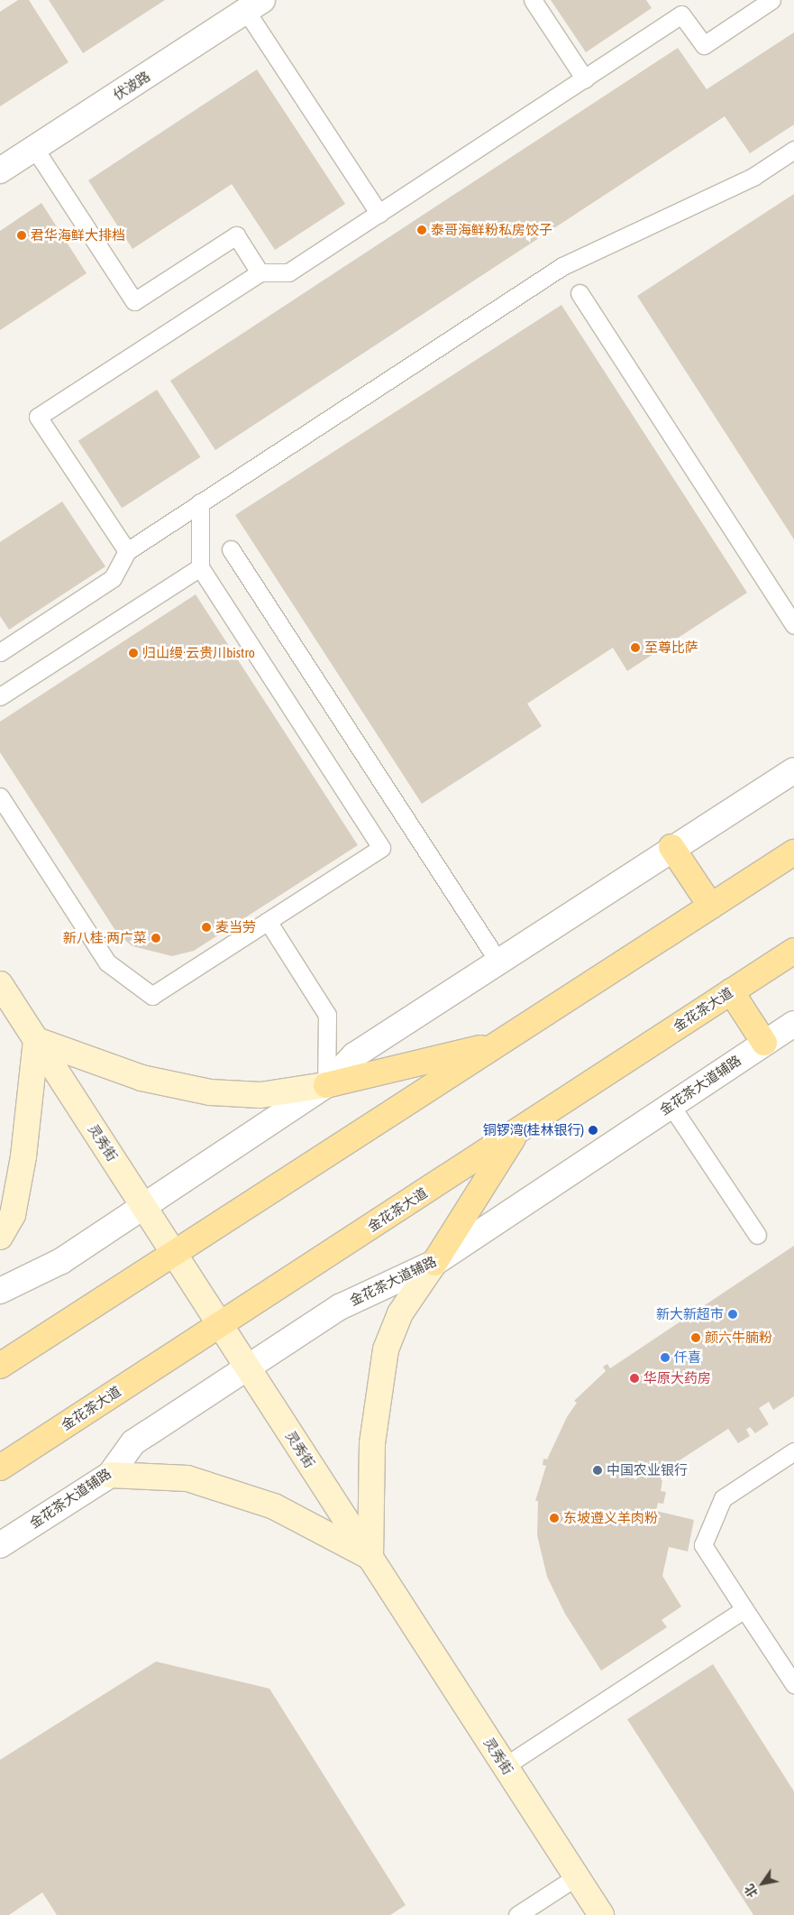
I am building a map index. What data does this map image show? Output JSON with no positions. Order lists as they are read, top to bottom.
{
  "streets": {
    "main road": ["金花茶大道", "灵秀街"],
    "street": ["伏波路", "金花茶大道辅路"]
  },
  "crossings": [
    ["金花茶大道", "灵秀街"],
    ["金花茶大道辅路", "灵秀街"]
  ],
  "places": [
    "泰哥海鲜粉私房饺子",
    "君华海鲜大排档",
    "至尊比萨",
    "归山缦·云贵川bistro",
    "麦当劳",
    "新八桂·两广菜",
    "铜锣湾(桂林银行)",
    "新大新超市",
    "颜六牛腩粉",
    "仟喜",
    "华原大药房",
    "中国农业银行",
    "东坡遵义羊肉粉"
  ],
  "north": "bottom left"
}
